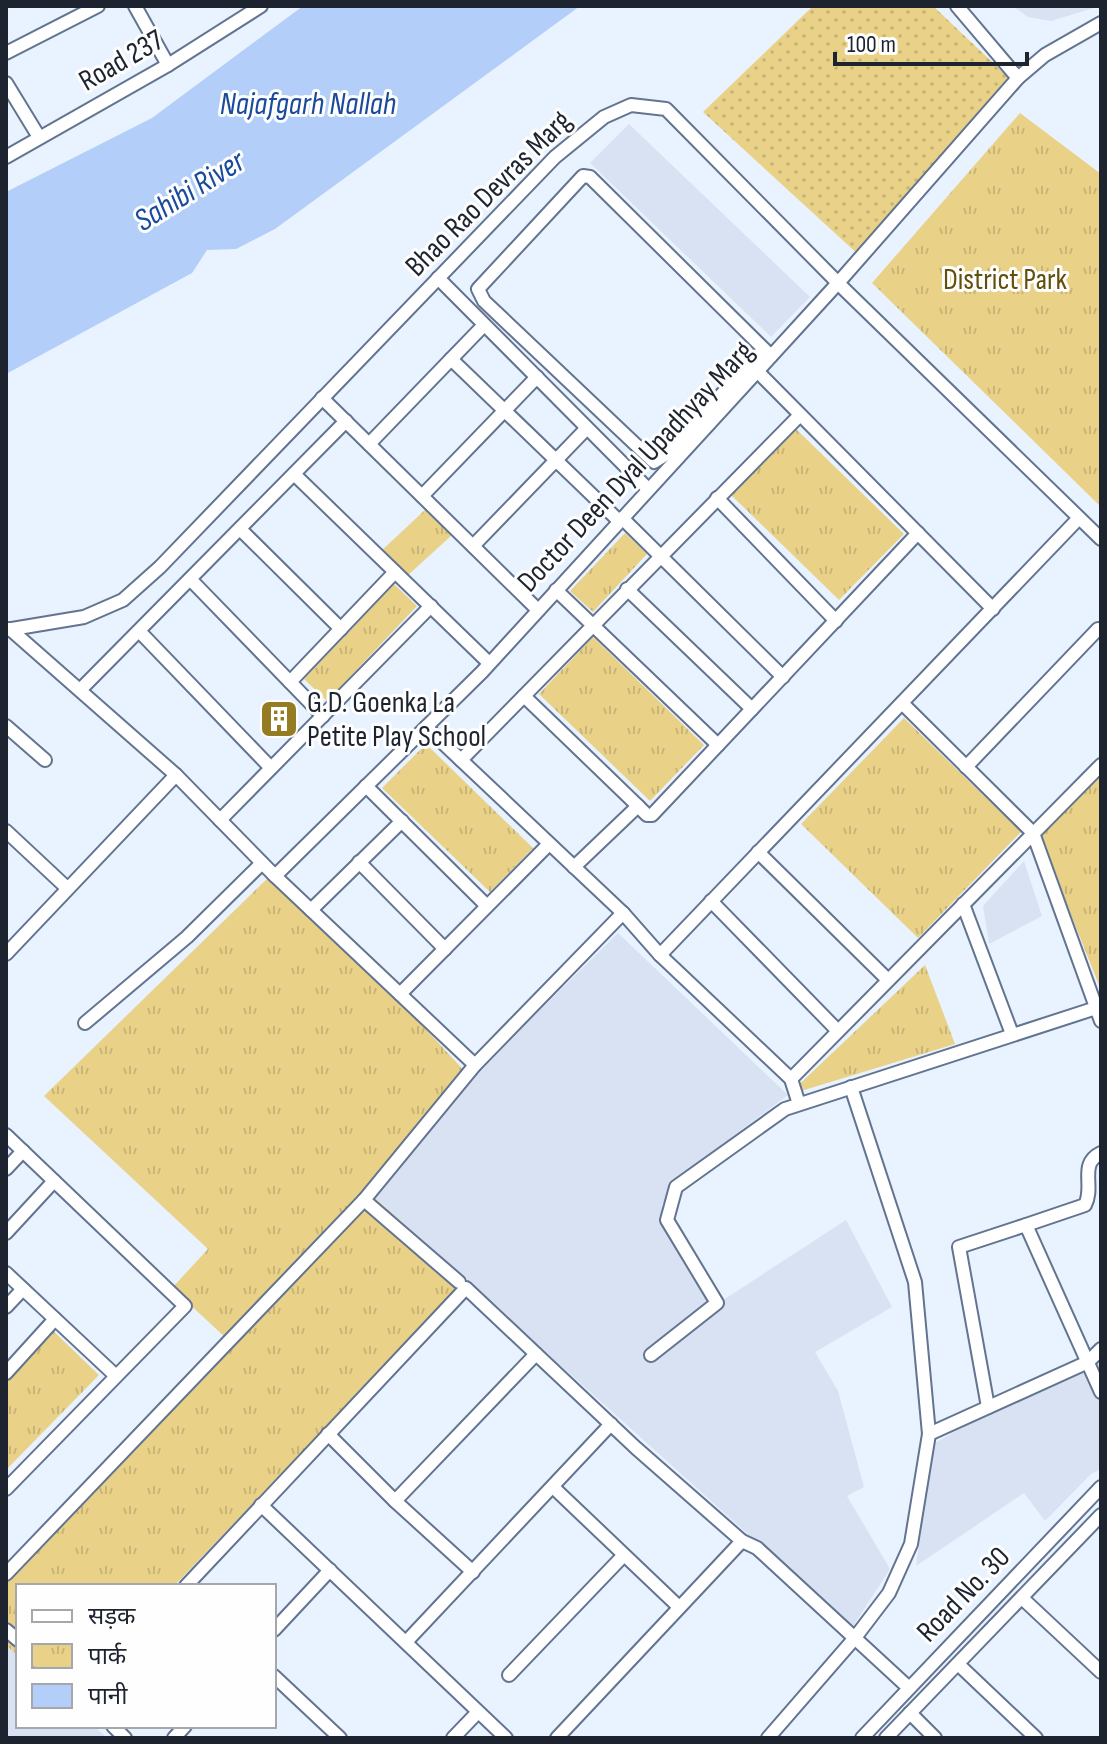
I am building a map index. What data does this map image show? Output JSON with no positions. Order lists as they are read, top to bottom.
{
  "streets": {
    "street": [
      "Road 237",
      "Bhao Rao Devras Marg",
      "Doctor Deen Dyal Upadhyay Marg",
      "Road No. 30"
    ]
  },
  "crossings": [
    ["Bhao Rao Devras Marg", "Doctor Deen Dyal Upadhyay Marg"]
  ],
  "water": ["Najafgarh Nallah", "Sahibi River"],
  "parks": ["District Park"],
  "places": {
    "building": ["G.D. Goenka La Petite Play School"]
  },
  "legend": ["सड़क", "पार्क", "पानी"],
  "scale_bar": "100 m"
}
